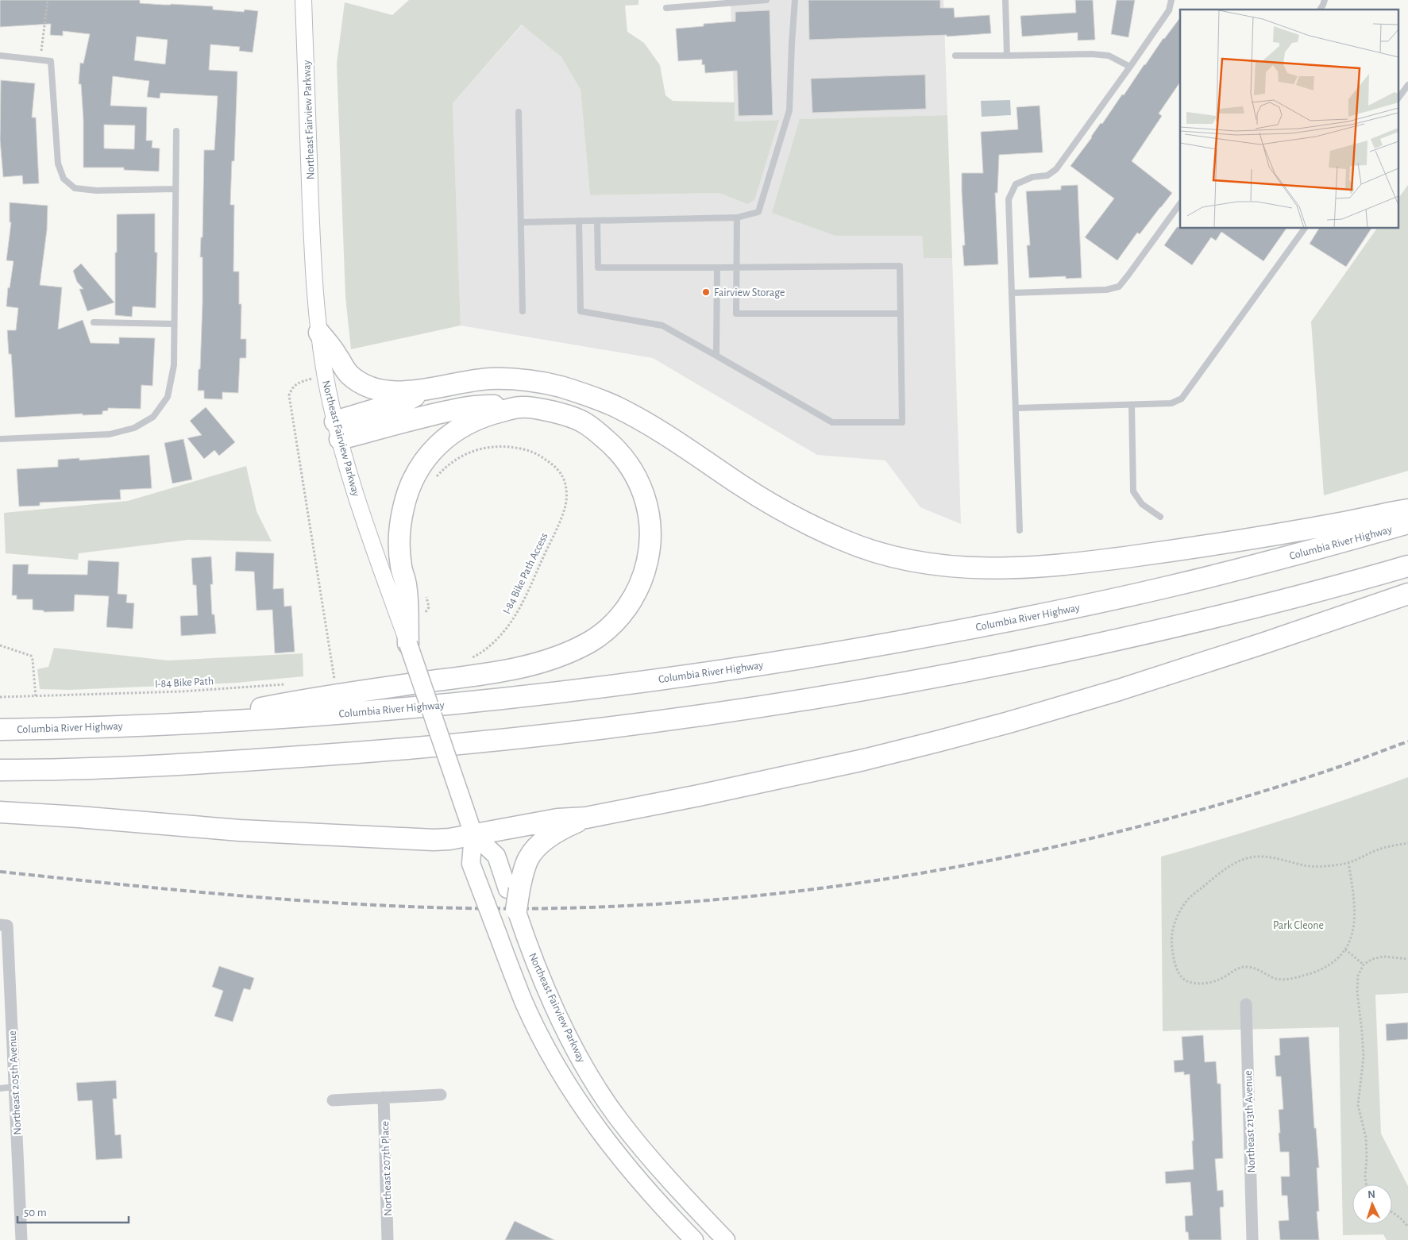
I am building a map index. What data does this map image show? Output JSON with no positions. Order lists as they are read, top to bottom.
{
  "streets": {
    "highway": ["Columbia River Highway"],
    "main road": ["Northeast Fairview Parkway"],
    "street": ["Northeast 205th Avenue", "Northeast 213th Avenue", "Northeast 207th Place"],
    "path": ["I-84 Bike Path Access", "I-84 Bike Path"]
  },
  "parks": ["Park Cleone"],
  "places": ["Fairview Storage"],
  "scale_bar": "50 m",
  "north": "top"
}
